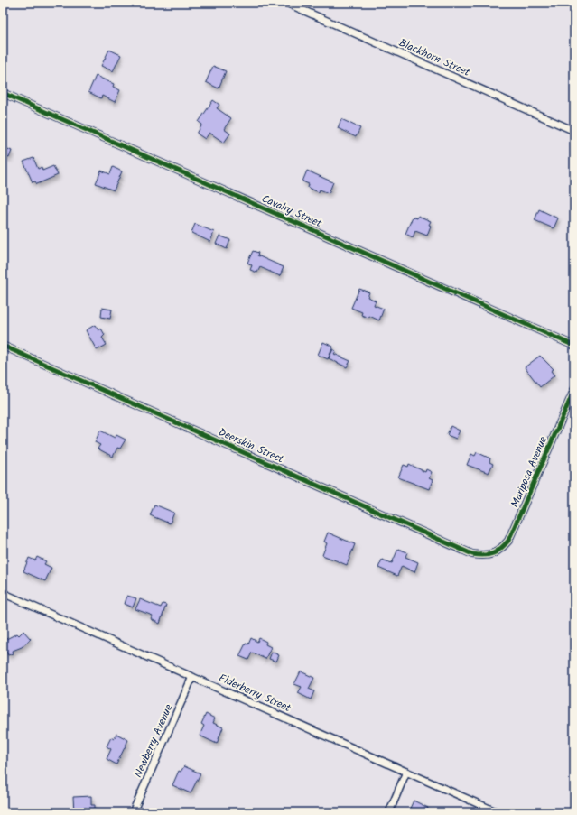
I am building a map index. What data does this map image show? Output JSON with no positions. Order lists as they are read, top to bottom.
{
  "streets": {
    "street": [
      "Blackhorn Street",
      "Cavalry Street",
      "Deerskin Street",
      "Mariposa Avenue",
      "Elderberry Street",
      "Newberry Avenue"
    ]
  },
  "crossings": [
    ["Deerskin Street", "Mariposa Avenue"],
    ["Elderberry Street", "Newberry Avenue"]
  ]
}
